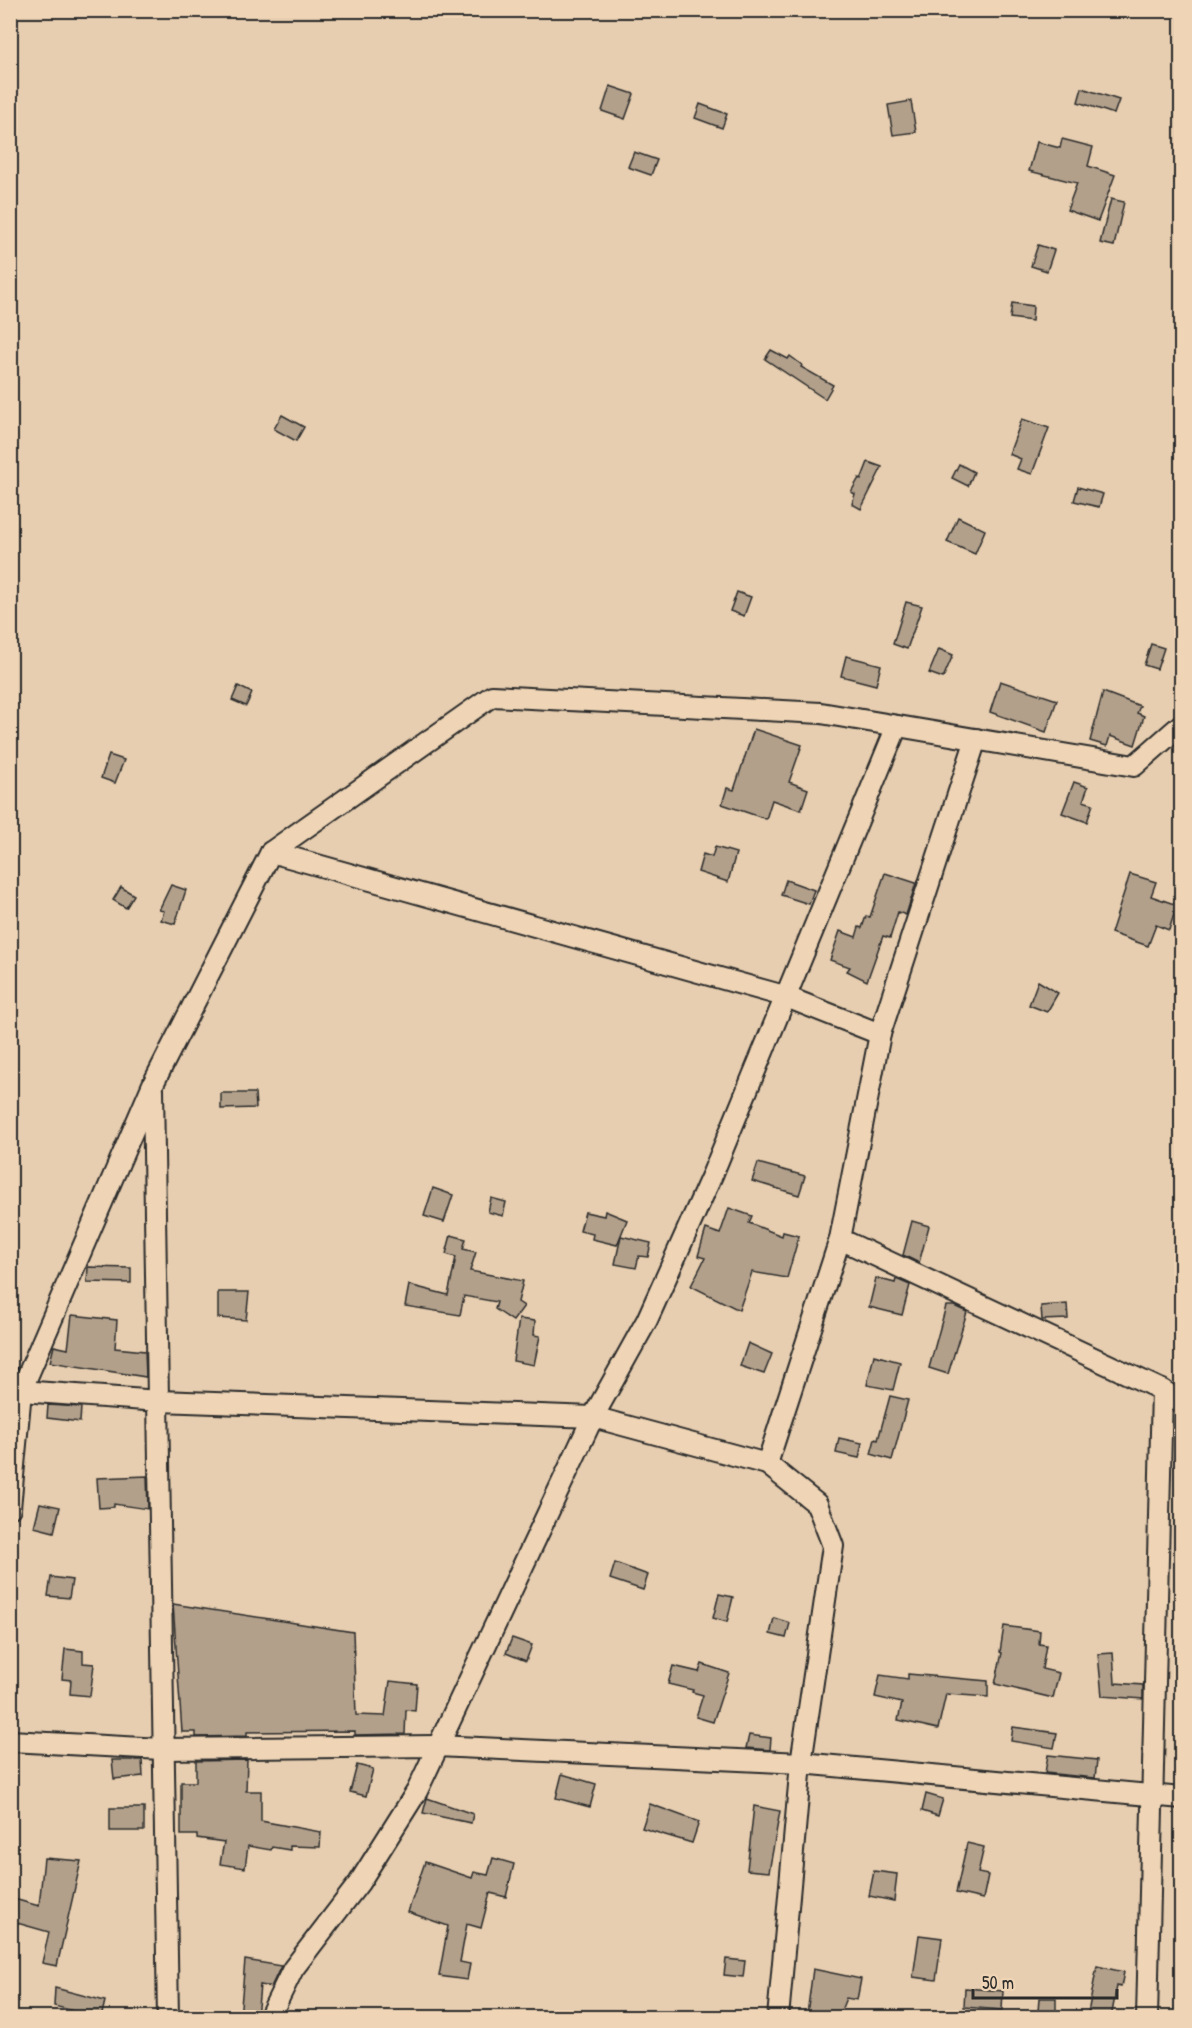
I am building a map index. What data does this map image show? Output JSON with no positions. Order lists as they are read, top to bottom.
{
  "scale_bar": "50 m"
}
